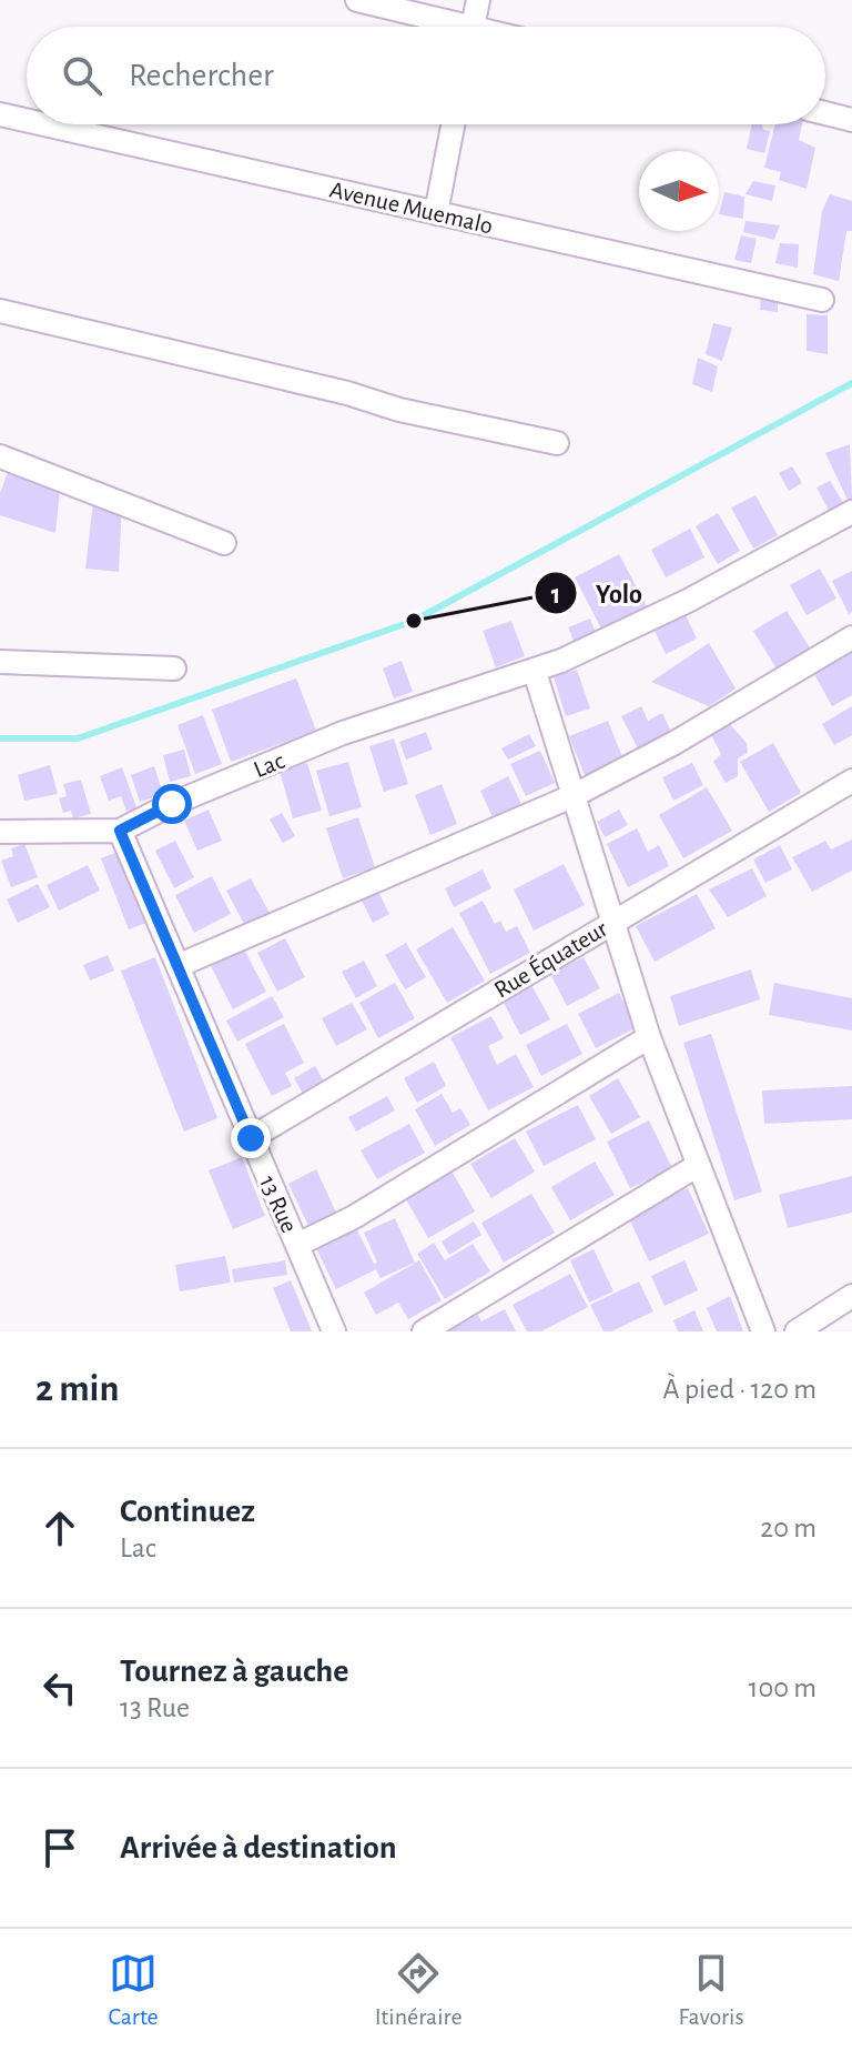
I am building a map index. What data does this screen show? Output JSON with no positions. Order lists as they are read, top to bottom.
{
  "streets": {
    "street": [
      "Avenue Muemalo",
      "Lac",
      "Rue Équateur",
      "13 Rue"
    ]
  },
  "crossings": [
    ["Lac", "13 Rue"],
    ["Rue Équateur", "13 Rue"]
  ],
  "places": ["Yolo"],
  "north": "right",
  "page": {
    "search": "Rechercher",
    "heading": ["2 min", "À pied · 120 m"],
    "list": [
      ["Continuez", "Lac", "20 m"],
      ["Tournez à gauche", "13 Rue", "100 m"],
      "Arrivée à destination"
    ],
    "nav": ["Carte", "Itinéraire", "Favoris"]
  }
}
